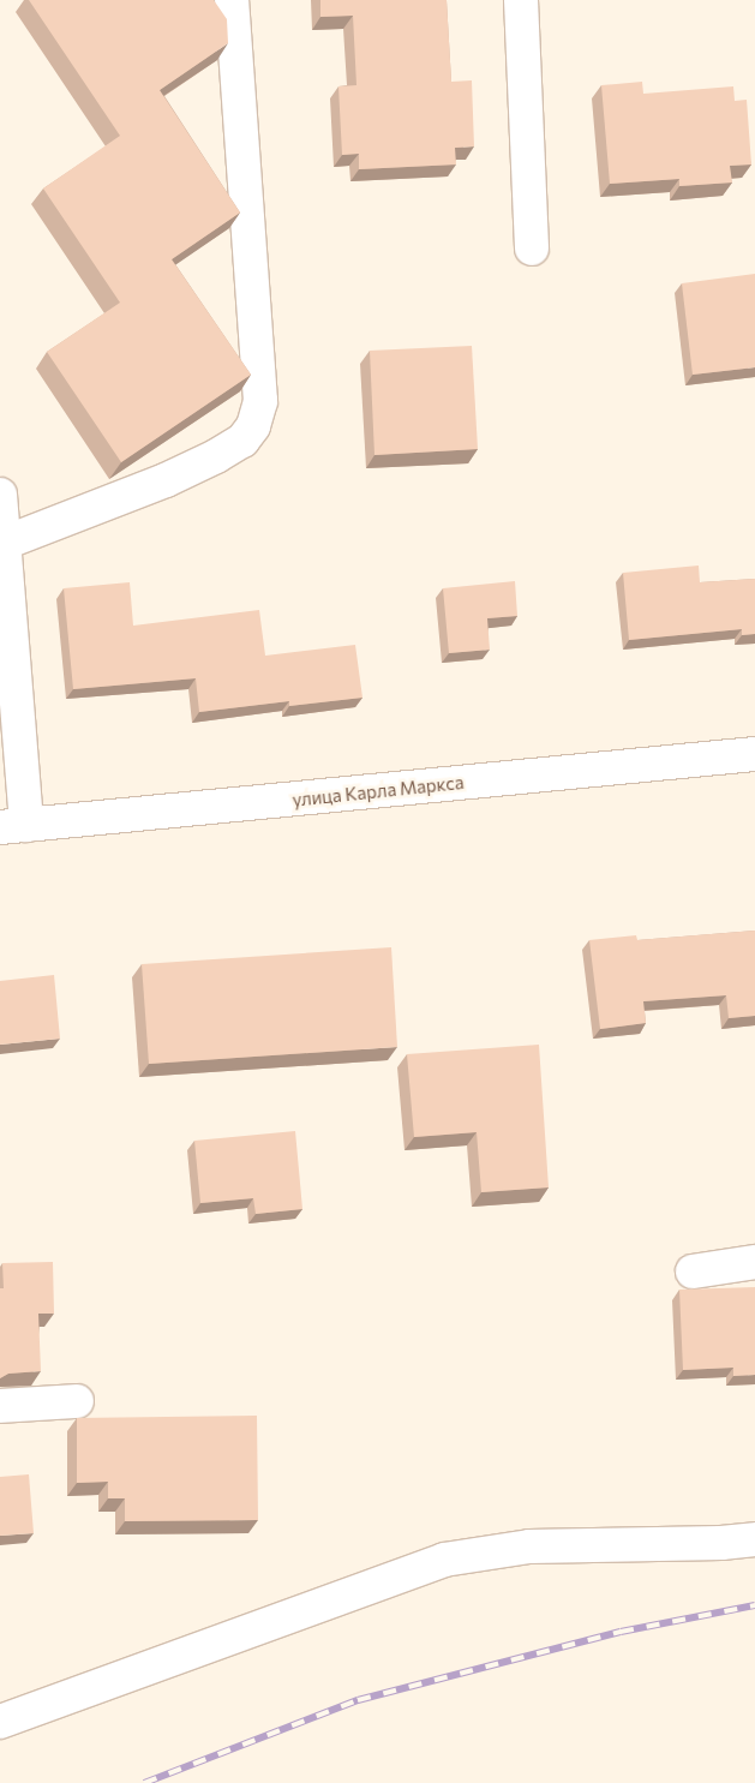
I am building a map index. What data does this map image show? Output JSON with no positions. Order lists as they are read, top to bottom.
{
  "streets": {
    "street": ["улица Карла Маркса"]
  }
}
